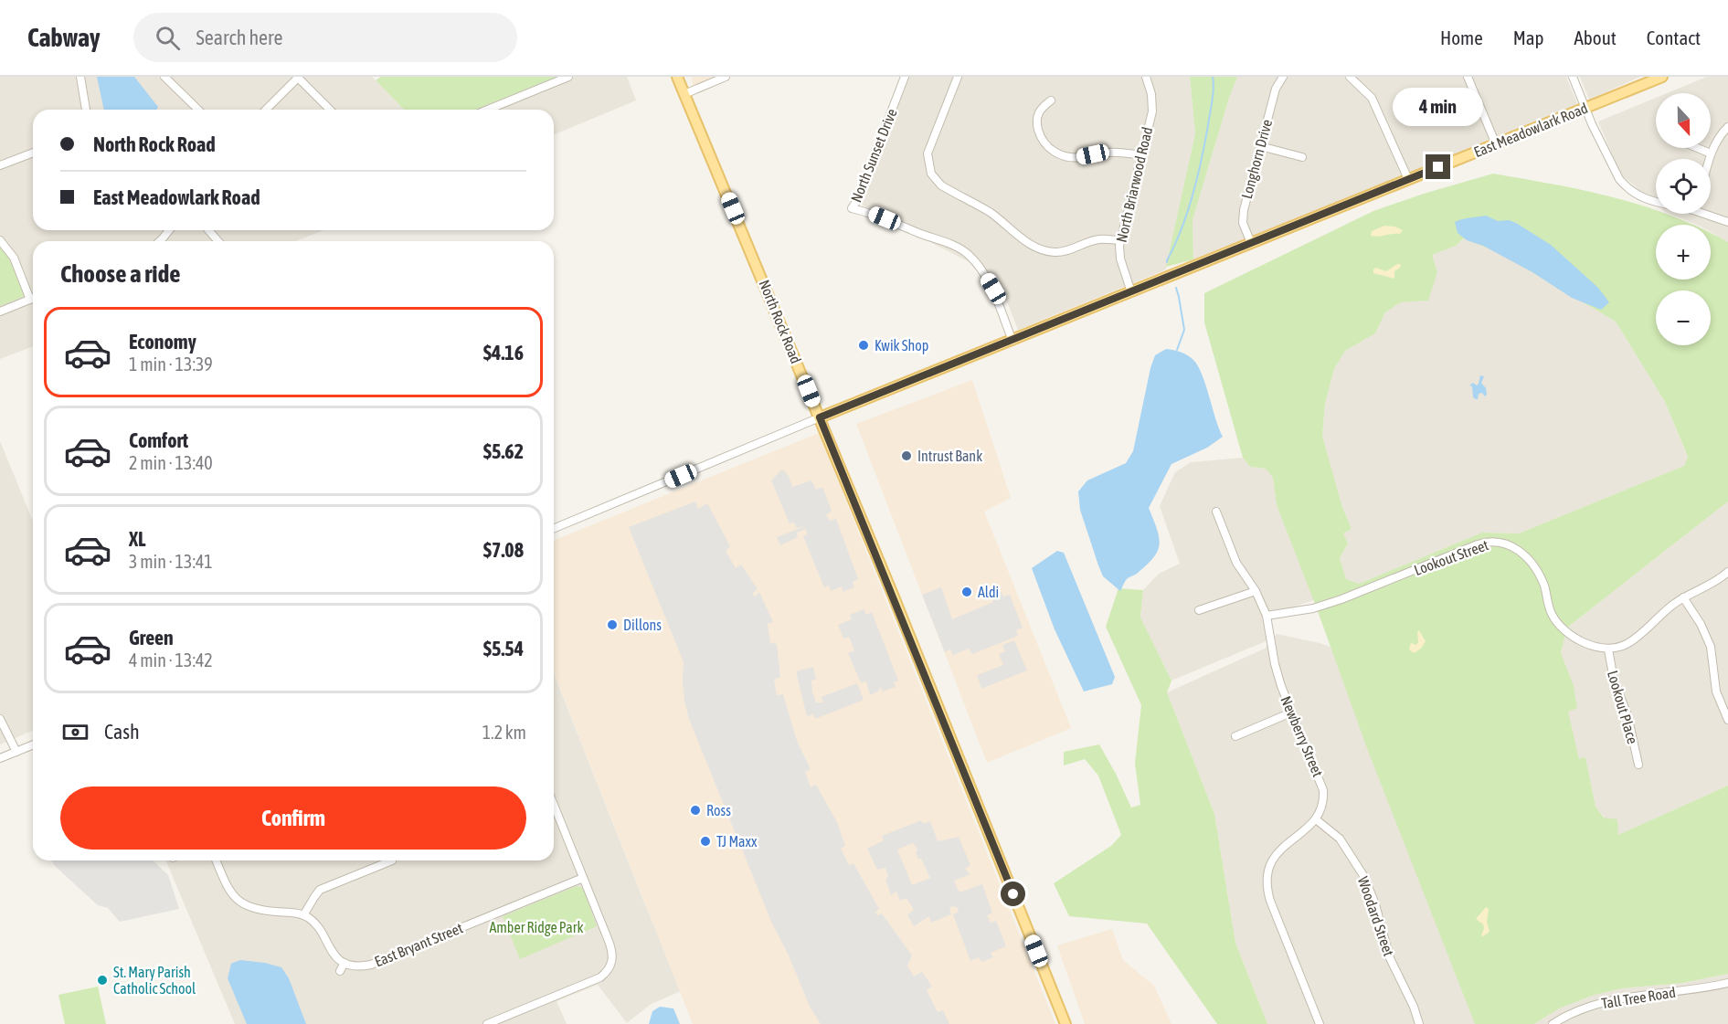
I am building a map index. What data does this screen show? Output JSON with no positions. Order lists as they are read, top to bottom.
{
  "streets": {
    "main road": ["East Meadowlark Road", "North Rock Road"],
    "street": [
      "North Sunset Drive",
      "Longhorn Drive",
      "North Briarwood Road",
      "Lookout Street",
      "Lookout Place",
      "Newberry Street",
      "Woodard Street",
      "East Bryant Street",
      "Tall Tree Road"
    ]
  },
  "crossings": [
    ["East Meadowlark Road", "North Sunset Drive"],
    ["East Meadowlark Road", "Longhorn Drive"],
    ["East Meadowlark Road", "North Briarwood Road"],
    ["East Meadowlark Road", "North Rock Road"],
    ["Lookout Street", "Lookout Place"],
    ["Lookout Street", "Newberry Street"],
    ["Newberry Street", "Woodard Street"]
  ],
  "parks": ["Amber Ridge Park"],
  "places": [
    "Kwik Shop",
    "Intrust Bank",
    "Aldi",
    "Dillons",
    "Ross",
    "TJ Maxx",
    "St. Mary Parish Catholic School"
  ],
  "north": "bottom",
  "page": {
    "header": "Cabway",
    "search": "Search here",
    "nav": [
      "Home",
      "Map",
      "About",
      "Contact"
    ],
    "bubble": "4 min",
    "map_buttons": ["+", "−"],
    "banner": ["North Rock Road", "East Meadowlark Road"],
    "heading": "Choose a ride",
    "list": [
      {
        "name": "Economy",
        "note": "1 min · 13:39",
        "value": "$4.16"
      },
      {
        "name": "Comfort",
        "note": "2 min · 13:40",
        "value": "$5.62"
      },
      {
        "name": "XL",
        "note": "3 min · 13:41",
        "value": "$7.08"
      },
      {
        "name": "Green",
        "note": "4 min · 13:42",
        "value": "$5.54"
      }
    ],
    "pay": ["Cash", "1.2 km"],
    "buttons": "Confirm"
  }
}
